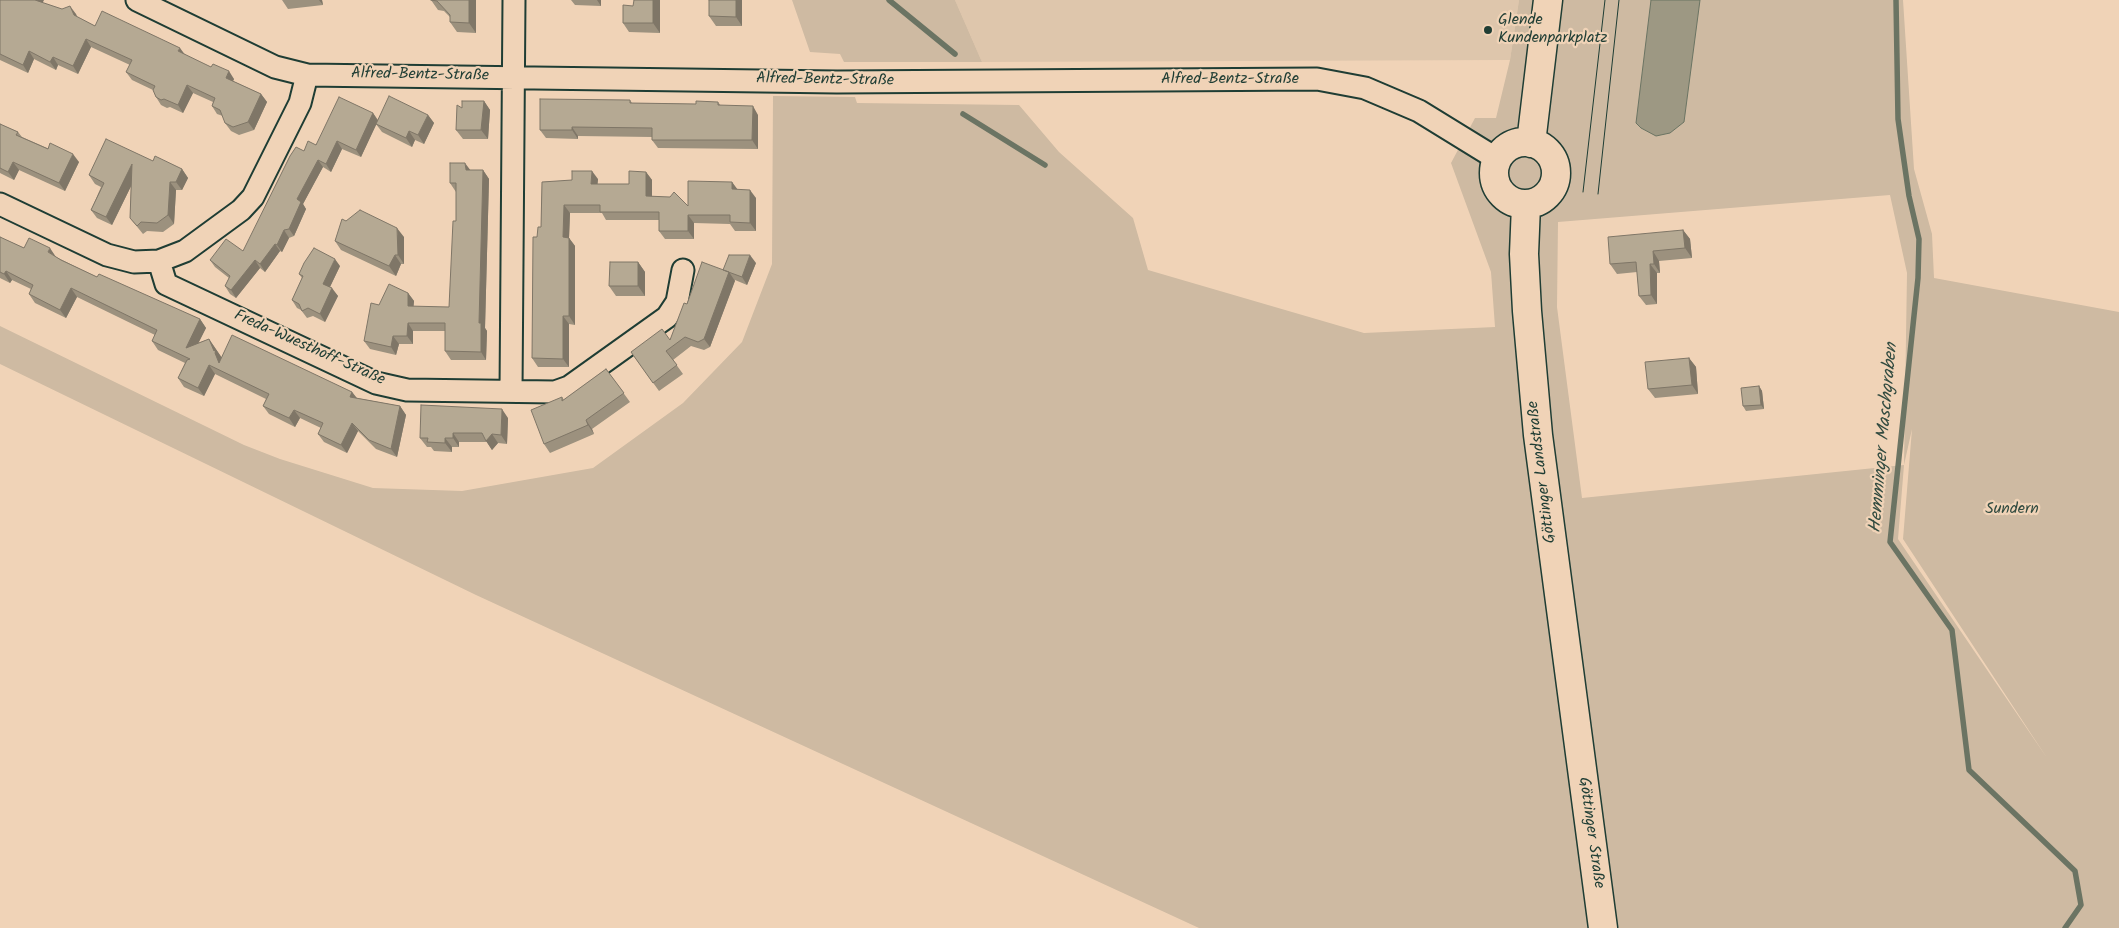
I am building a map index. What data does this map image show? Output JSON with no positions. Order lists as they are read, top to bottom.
{
  "streets": {
    "street": [
      "Alfred-Bentz-Straße",
      "Freda-Wuesthoff-Straße",
      "Göttinger Landstraße",
      "Göttinger Straße"
    ]
  },
  "crossings": [
    ["Alfred-Bentz-Straße", "Göttinger Landstraße"],
    ["Göttinger Landstraße", "Göttinger Straße"]
  ],
  "water": ["Hemminger Maschgraben"],
  "parks": ["Sundern"],
  "places": ["Glende Kundenparkplatz"]
}
